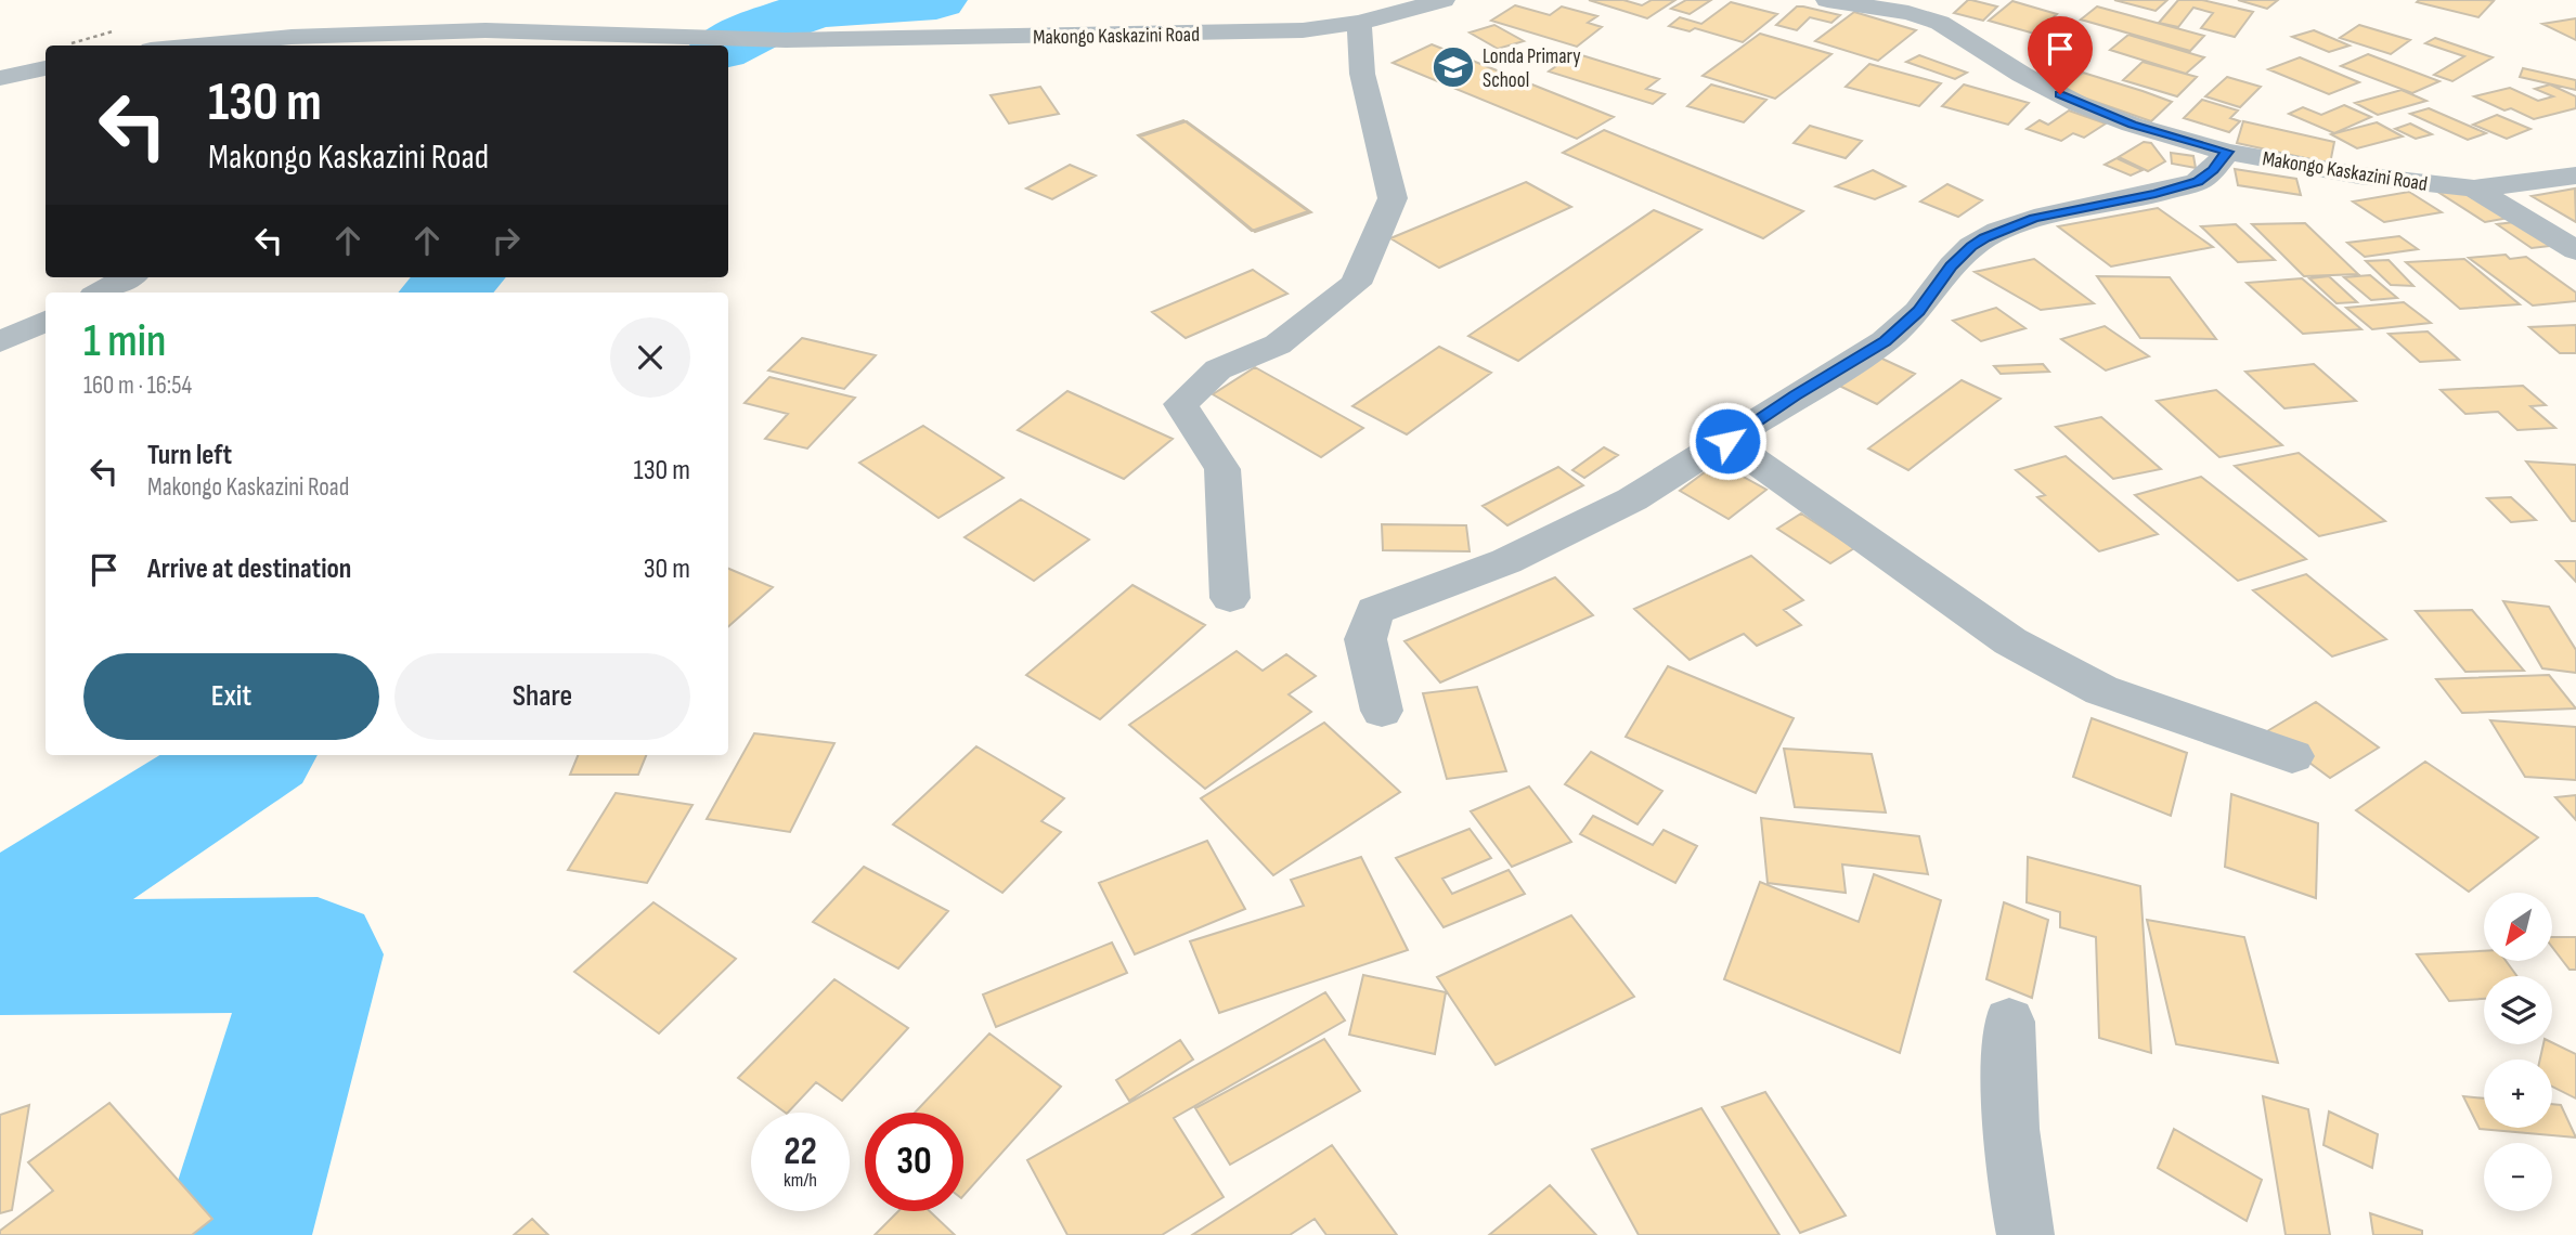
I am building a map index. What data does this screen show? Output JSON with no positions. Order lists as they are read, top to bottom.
{
  "streets": {
    "street": ["Makongo Kaskazini Road"]
  },
  "places": {
    "school or university": ["Londa Primary School"]
  },
  "north": "bottom left",
  "page": {
    "turn": ["130 m", "Makongo Kaskazini Road"],
    "heading": ["1 min", "160 m · 16:54"],
    "list": [
      {
        "name": "Turn left",
        "note": "Makongo Kaskazini Road",
        "value": "130 m"
      },
      {
        "name": "Arrive at destination",
        "value": "30 m"
      }
    ],
    "buttons": ["Exit", "Share"],
    "map_buttons": ["+", "−"],
    "speed": "22 km/h",
    "limit": "30"
  }
}
